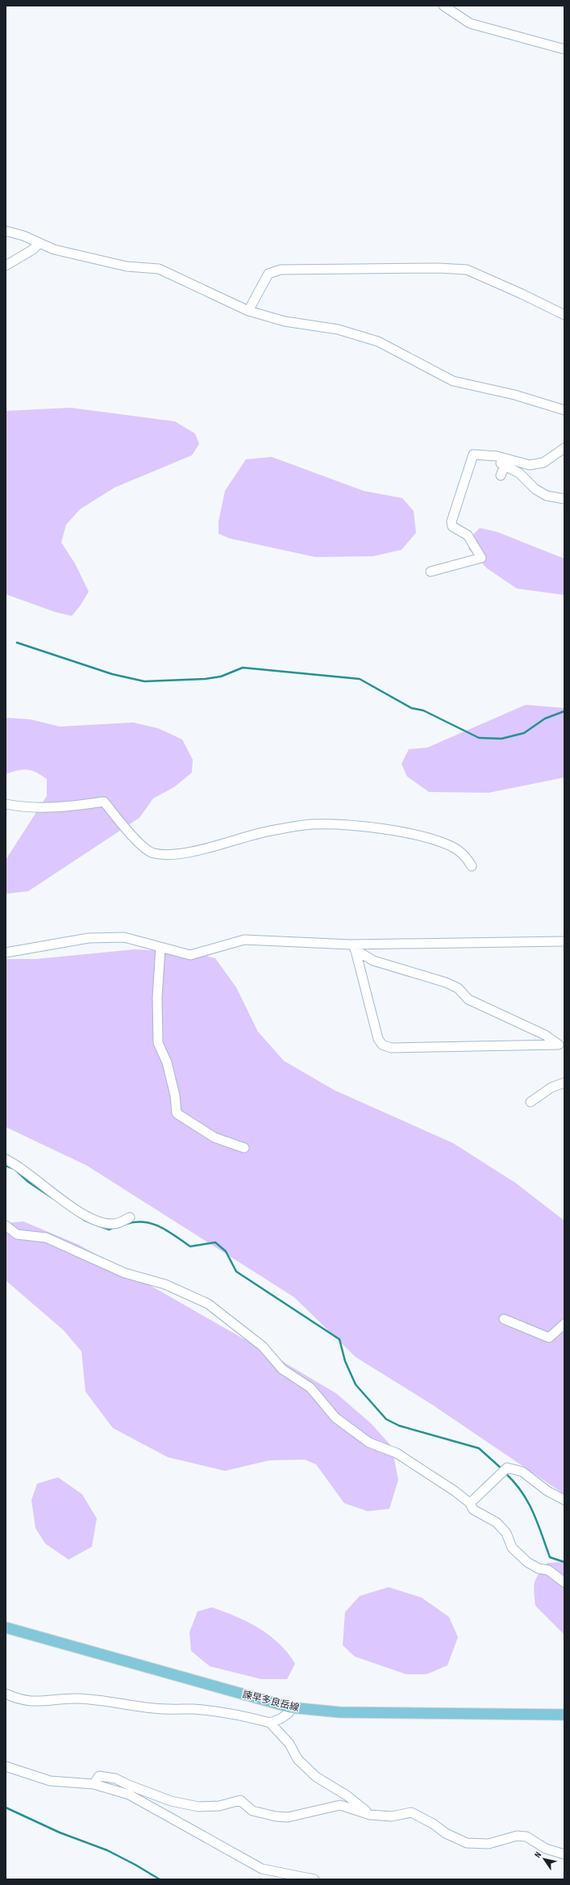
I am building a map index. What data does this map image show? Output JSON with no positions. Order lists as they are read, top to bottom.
{
  "streets": {
    "main road": ["諫早多良岳線"]
  },
  "north": "top left"
}
